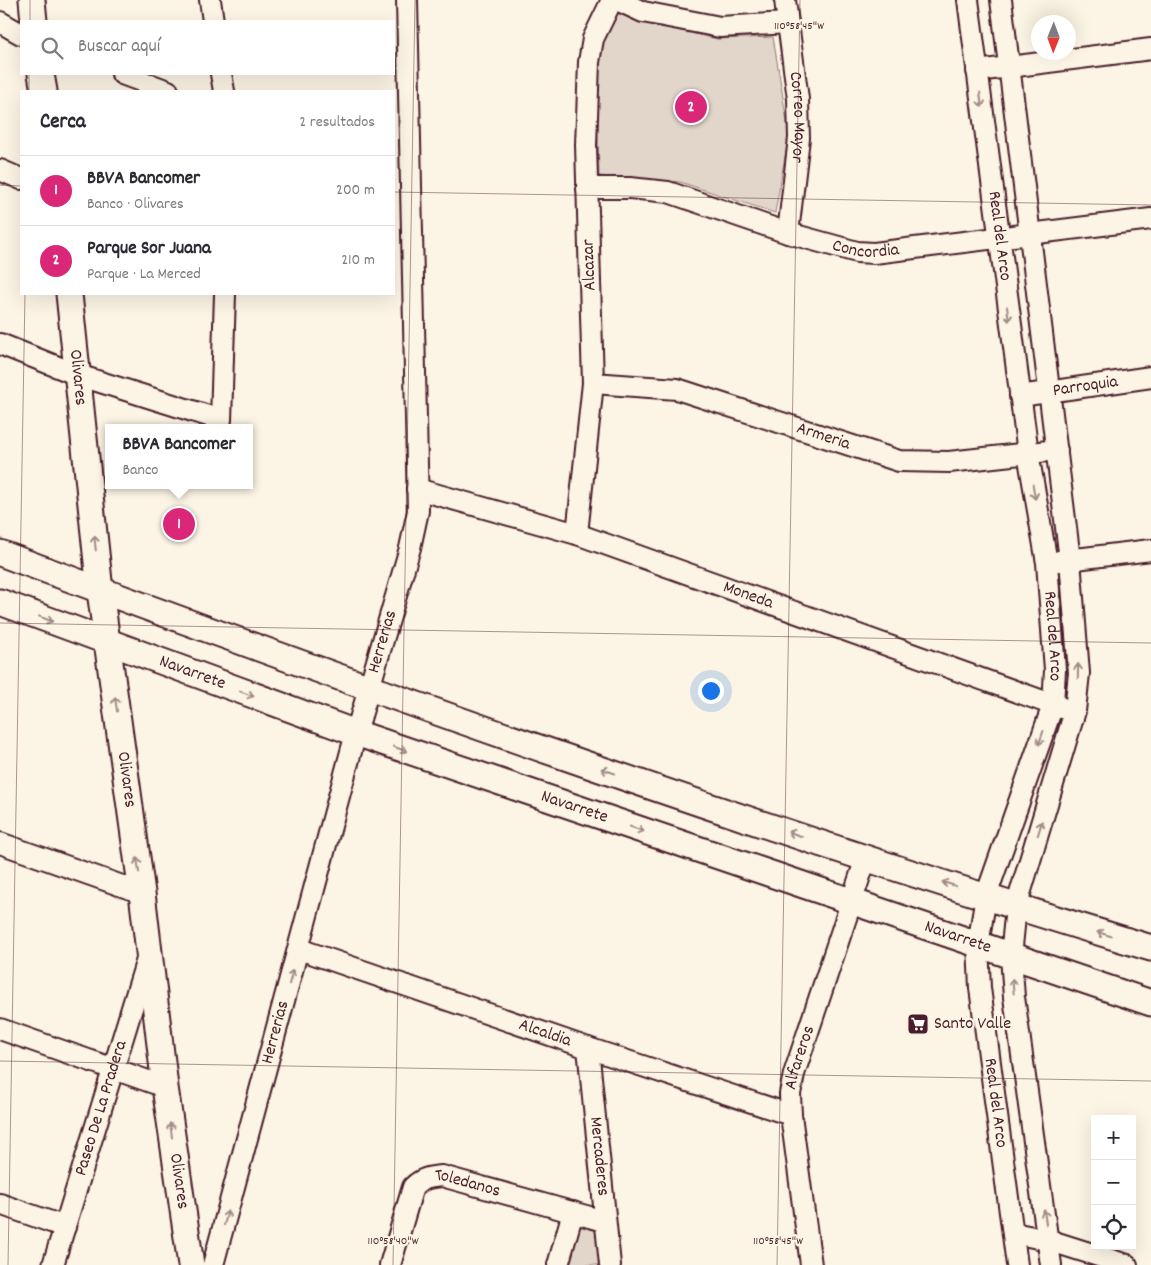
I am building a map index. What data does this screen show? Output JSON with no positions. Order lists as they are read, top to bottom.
{
  "streets": {
    "main road": ["Olivares", "Navarrete"],
    "street": [
      "Correo Mayor",
      "Real del Arco",
      "Concordia",
      "Alcazar",
      "Parroquia",
      "Armeria",
      "Moneda",
      "Herrerias",
      "Alcaldia",
      "Alfareros",
      "Paseo De La Pradera",
      "Mercaderes",
      "Toledanos"
    ]
  },
  "crossings": [
    ["Correo Mayor", "Concordia"],
    ["Real del Arco", "Concordia"],
    ["Real del Arco", "Parroquia"],
    ["Real del Arco", "Armeria"],
    ["Real del Arco", "Moneda"],
    ["Real del Arco", "Navarrete"],
    ["Concordia", "Alcazar"],
    ["Alcazar", "Armeria"],
    ["Alcazar", "Moneda"],
    ["Olivares", "Navarrete"],
    ["Olivares", "Paseo De La Pradera"],
    ["Moneda", "Herrerias"],
    ["Herrerias", "Navarrete"],
    ["Herrerias", "Alcaldia"],
    ["Navarrete", "Alfareros"],
    ["Alcaldia", "Alfareros"],
    ["Alcaldia", "Mercaderes"],
    ["Mercaderes", "Toledanos"]
  ],
  "one_way": ["Olivares"],
  "places": {
    "supermarket": ["Santo Valle"]
  },
  "north": "bottom",
  "page": {
    "search": "Buscar aquí",
    "pins": ["2", "1"],
    "heading": ["Cerca", "2 resultados"],
    "list": [
      {
        "mark": "1",
        "name": "BBVA Bancomer",
        "note": "Banco · Olivares",
        "value": "200 m"
      },
      {
        "mark": "2",
        "name": "Parque Sor Juana",
        "note": "Parque · La Merced",
        "value": "210 m"
      }
    ],
    "popup": ["BBVA Bancomer", "Banco"],
    "map_buttons": ["+", "−"]
  },
  "coordinates": ["110°58'45\"W", "110°58'40\"W"]
}
